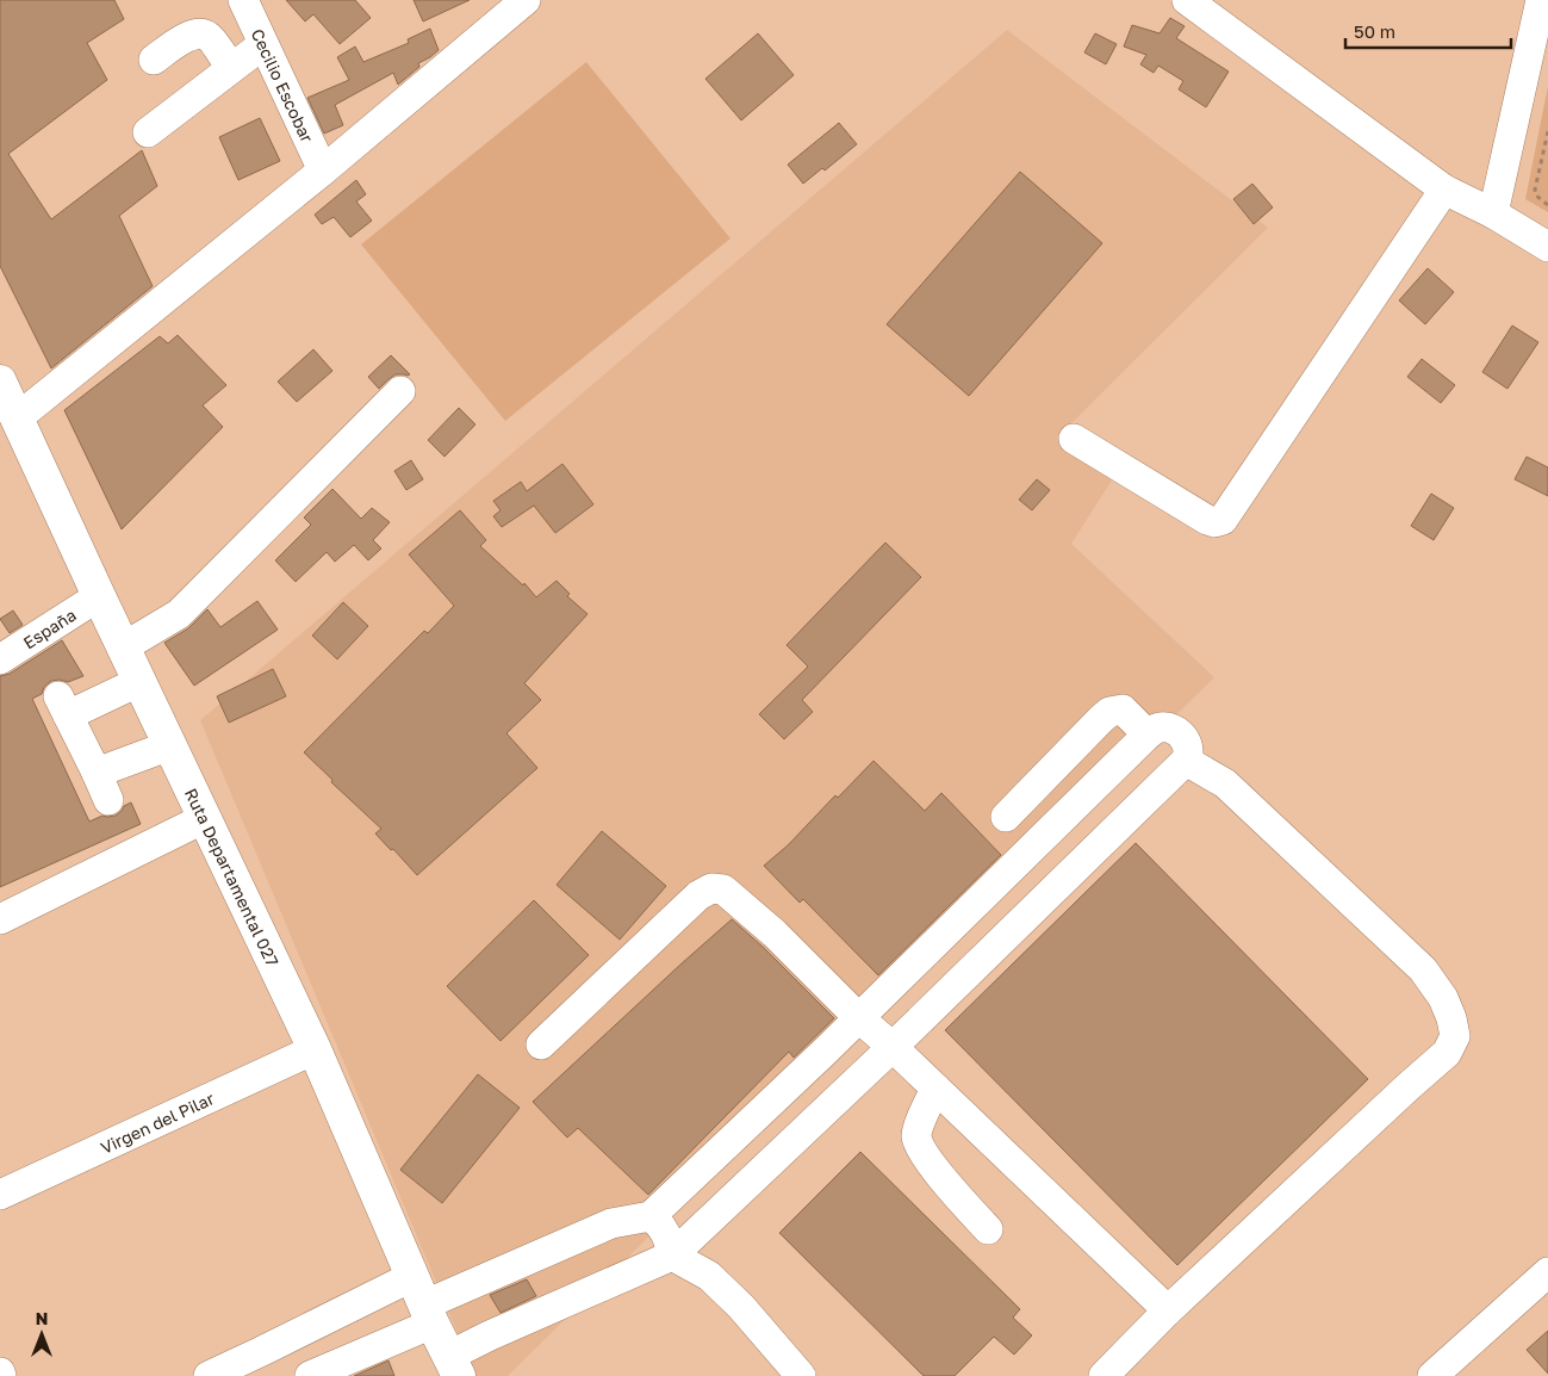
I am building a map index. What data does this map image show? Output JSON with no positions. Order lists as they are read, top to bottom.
{
  "streets": {
    "main road": ["Ruta Departamental 027"],
    "street": ["Cecilio Escobar", "España", "Virgen del Pilar"]
  },
  "crossings": [
    ["España", "Ruta Departamental 027"],
    ["Ruta Departamental 027", "Virgen del Pilar"]
  ],
  "scale_bar": "50 m",
  "north": "top"
}
